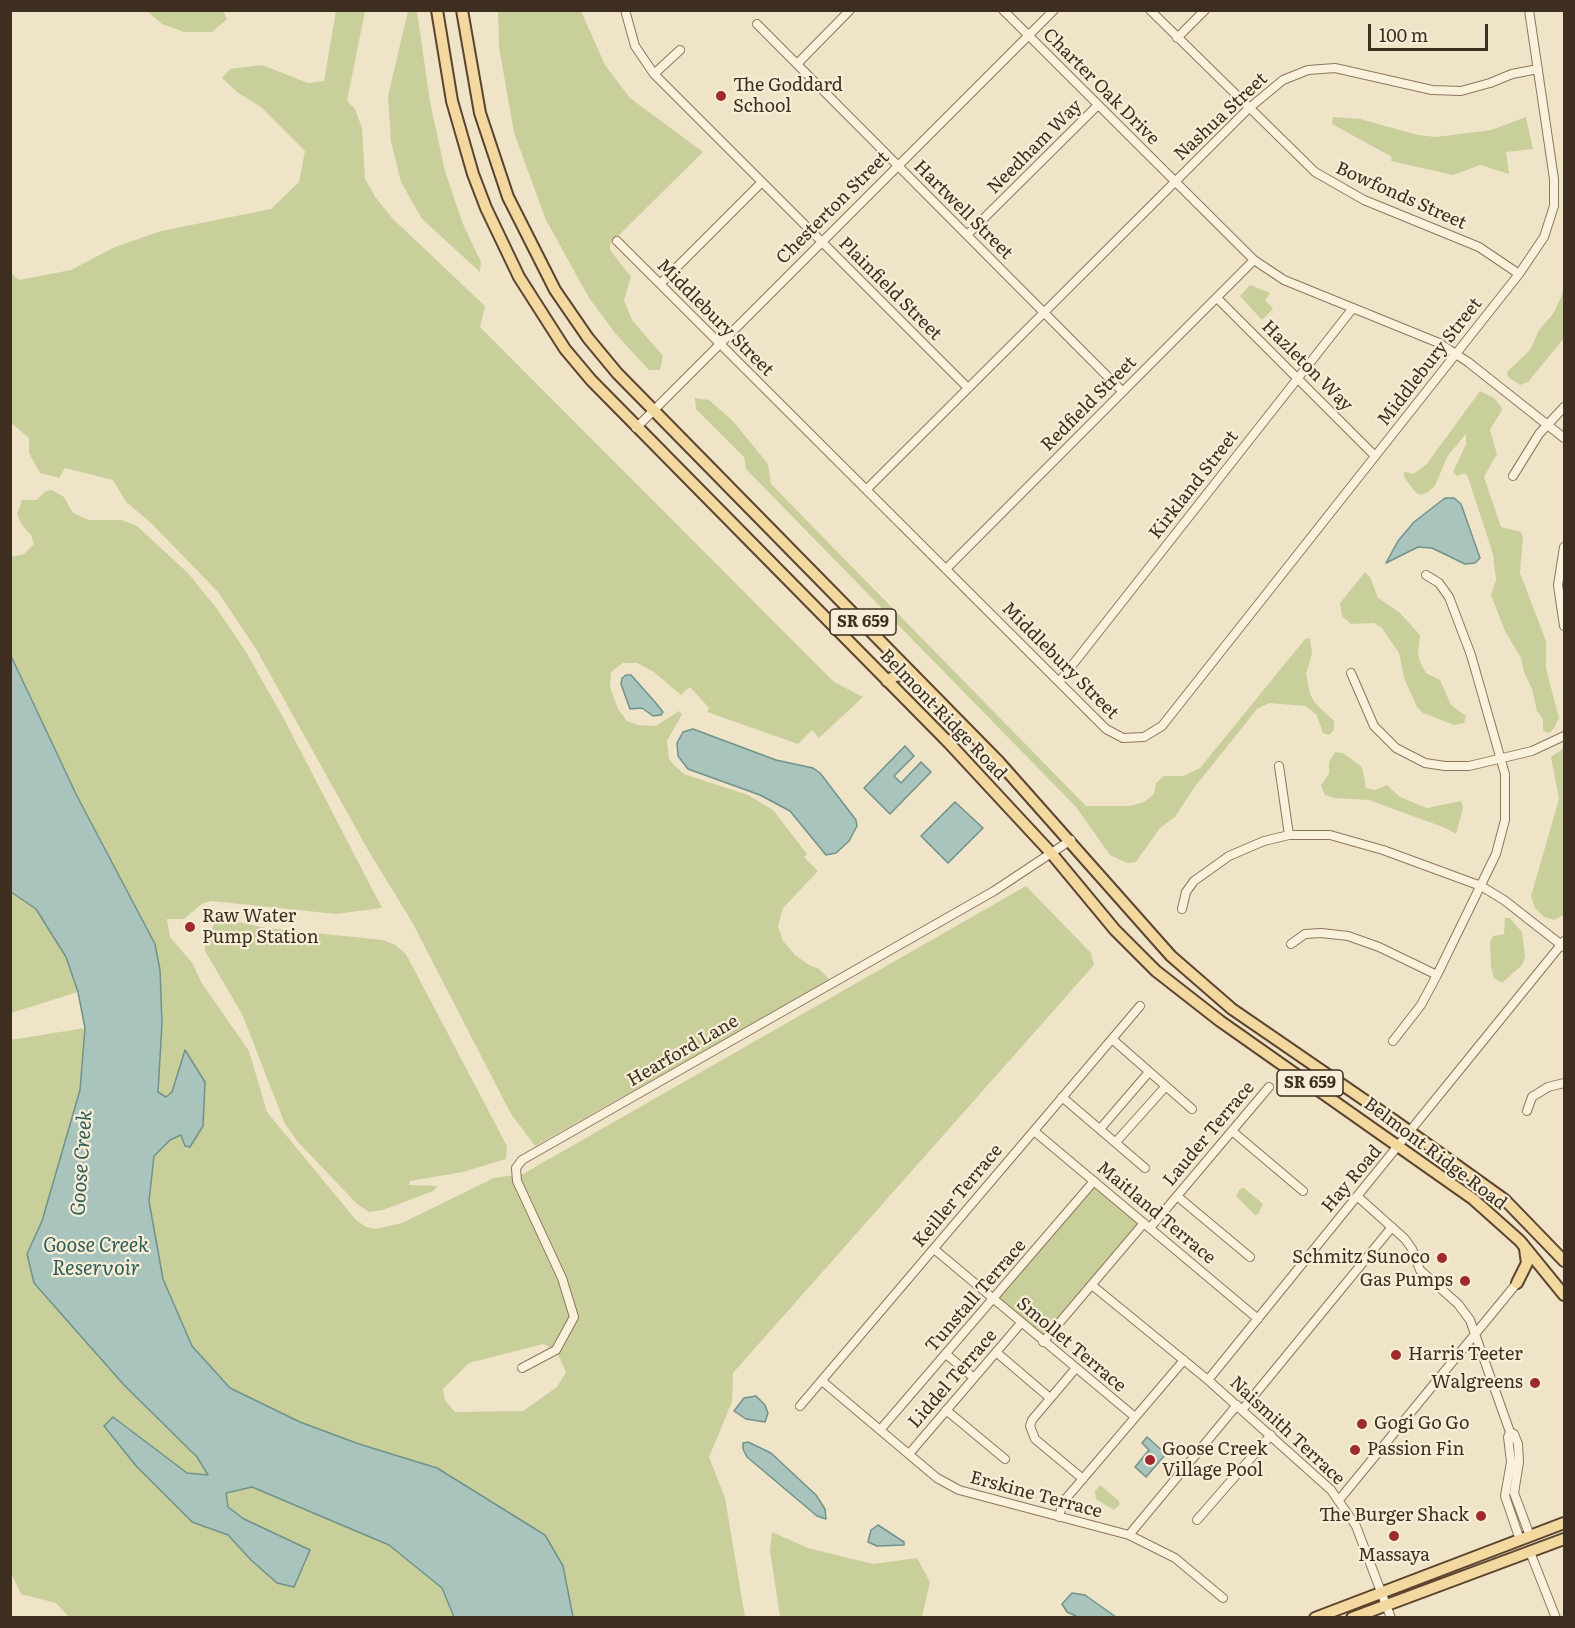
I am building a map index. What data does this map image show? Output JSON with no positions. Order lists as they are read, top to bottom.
{
  "streets": {
    "main road": ["SR 659", "Belmont Ridge Road"],
    "street": [
      "Charter Oak Drive",
      "Nashua Street",
      "Needham Way",
      "Bowfonds Street",
      "Chesterton Street",
      "Hartwell Street",
      "Plainfield Street",
      "Middlebury Street",
      "Hazleton Way",
      "Redfield Street",
      "Kirkland Street",
      "Hearford Lane",
      "Lauder Terrace",
      "Hay Road",
      "Keiller Terrace",
      "Maitland Terrace",
      "Tunstall Terrace",
      "Smollet Terrace",
      "Liddel Terrace",
      "Naismith Terrace",
      "Erskine Terrace"
    ]
  },
  "crossings": [
    ["Charter Oak Drive", "Nashua Street"],
    ["Charter Oak Drive", "Needham Way"],
    ["Charter Oak Drive", "Chesterton Street"],
    ["Charter Oak Drive", "Middlebury Street"],
    ["Charter Oak Drive", "Redfield Street"],
    ["Charter Oak Drive", "Kirkland Street"],
    ["Nashua Street", "Bowfonds Street"],
    ["Nashua Street", "Hartwell Street"],
    ["Nashua Street", "Plainfield Street"],
    ["Nashua Street", "Middlebury Street"],
    ["Needham Way", "Hartwell Street"],
    ["Bowfonds Street", "Middlebury Street"],
    ["Chesterton Street", "Hartwell Street"],
    ["Chesterton Street", "Plainfield Street"],
    ["Chesterton Street", "Middlebury Street"],
    ["Chesterton Street", "Belmont Ridge Road"],
    ["Hartwell Street", "Redfield Street"],
    ["Middlebury Street", "Hazleton Way"],
    ["Middlebury Street", "Redfield Street"],
    ["Middlebury Street", "Kirkland Street"],
    ["Hazleton Way", "Redfield Street"],
    ["Hazleton Way", "Kirkland Street"],
    ["Belmont Ridge Road", "Hearford Lane"],
    ["Belmont Ridge Road", "Hay Road"],
    ["Lauder Terrace", "Maitland Terrace"],
    ["Lauder Terrace", "Smollet Terrace"],
    ["Lauder Terrace", "Naismith Terrace"],
    ["Hay Road", "Maitland Terrace"],
    ["Hay Road", "Naismith Terrace"],
    ["Keiller Terrace", "Maitland Terrace"],
    ["Keiller Terrace", "Smollet Terrace"],
    ["Keiller Terrace", "Erskine Terrace"],
    ["Maitland Terrace", "Tunstall Terrace"],
    ["Tunstall Terrace", "Smollet Terrace"],
    ["Tunstall Terrace", "Erskine Terrace"],
    ["Smollet Terrace", "Liddel Terrace"],
    ["Liddel Terrace", "Erskine Terrace"]
  ],
  "water": ["Goose Creek", "Goose Creek Reservoir"],
  "places": [
    "The Goddard School",
    "Raw Water Pump Station",
    "Schmitz Sunoco",
    "Gas Pumps",
    "Harris Teeter",
    "Walgreens",
    "Gogi Go Go",
    "Passion Fin",
    "Goose Creek Village Pool",
    "The Burger Shack",
    "Massaya"
  ],
  "scale_bar": "100 m"
}
